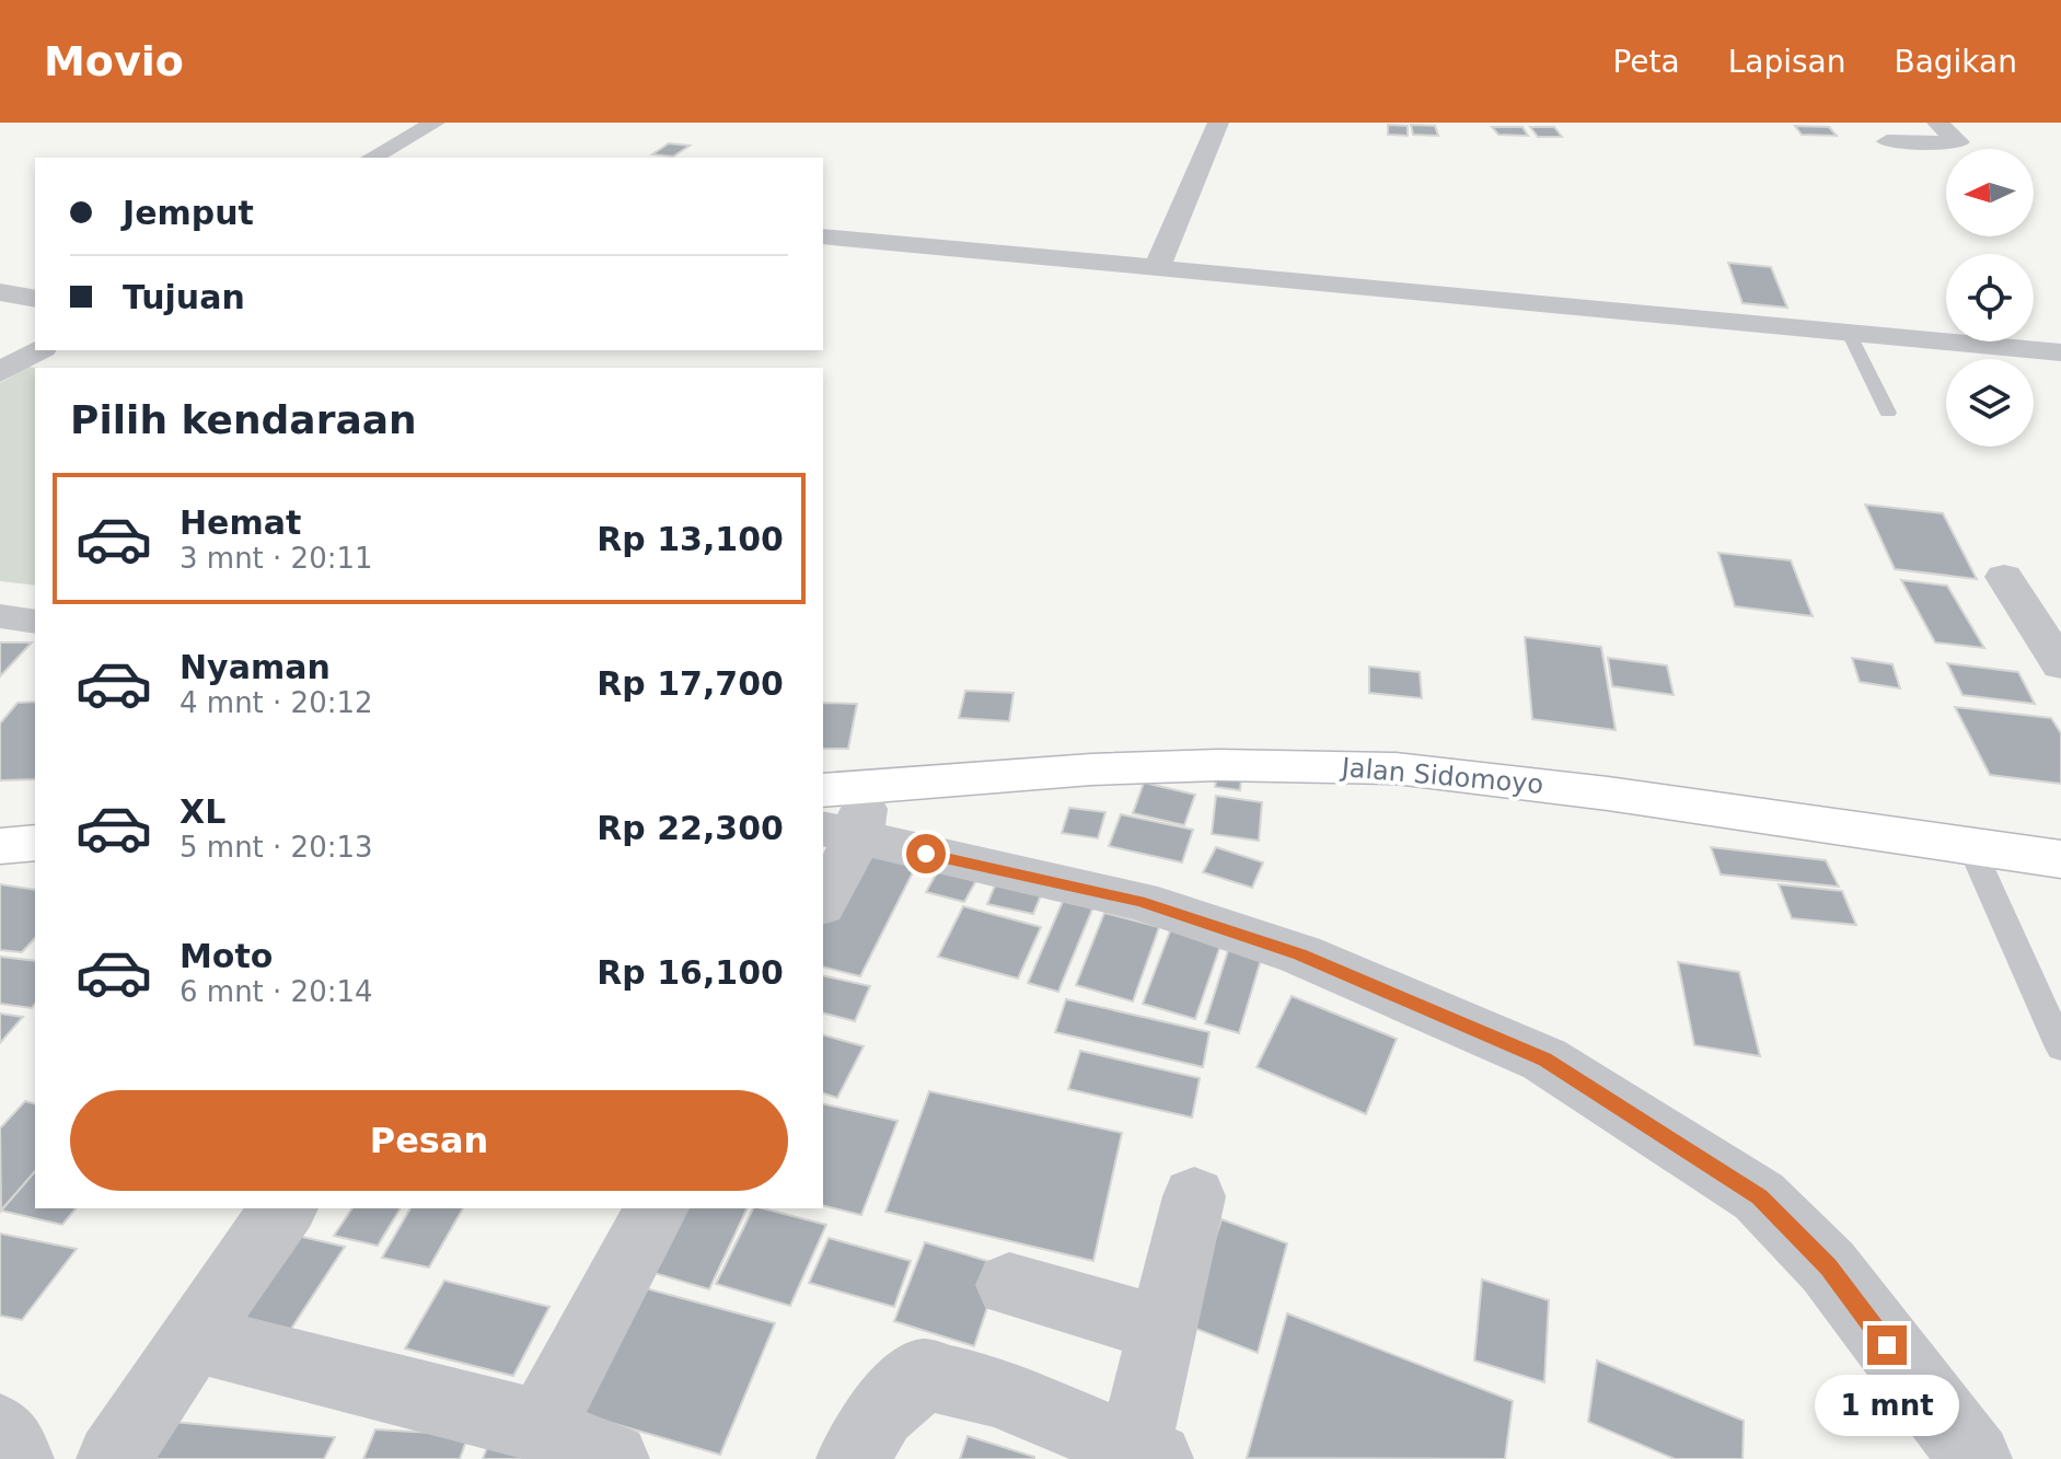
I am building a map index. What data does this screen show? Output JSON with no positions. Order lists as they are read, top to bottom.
{
  "streets": {
    "main road": ["Jalan Sidomoyo"]
  },
  "north": "left",
  "page": {
    "header": "Movio",
    "nav": ["Peta", "Lapisan", "Bagikan"],
    "banner": ["Jemput", "Tujuan"],
    "heading": "Pilih kendaraan",
    "list": [
      {
        "name": "Hemat",
        "note": "3 mnt · 20:11",
        "value": "Rp 13,100"
      },
      {
        "name": "Nyaman",
        "note": "4 mnt · 20:12",
        "value": "Rp 17,700"
      },
      {
        "name": "XL",
        "note": "5 mnt · 20:13",
        "value": "Rp 22,300"
      },
      {
        "name": "Moto",
        "note": "6 mnt · 20:14",
        "value": "Rp 16,100"
      }
    ],
    "buttons": "Pesan",
    "bubble": "1 mnt"
  }
}
